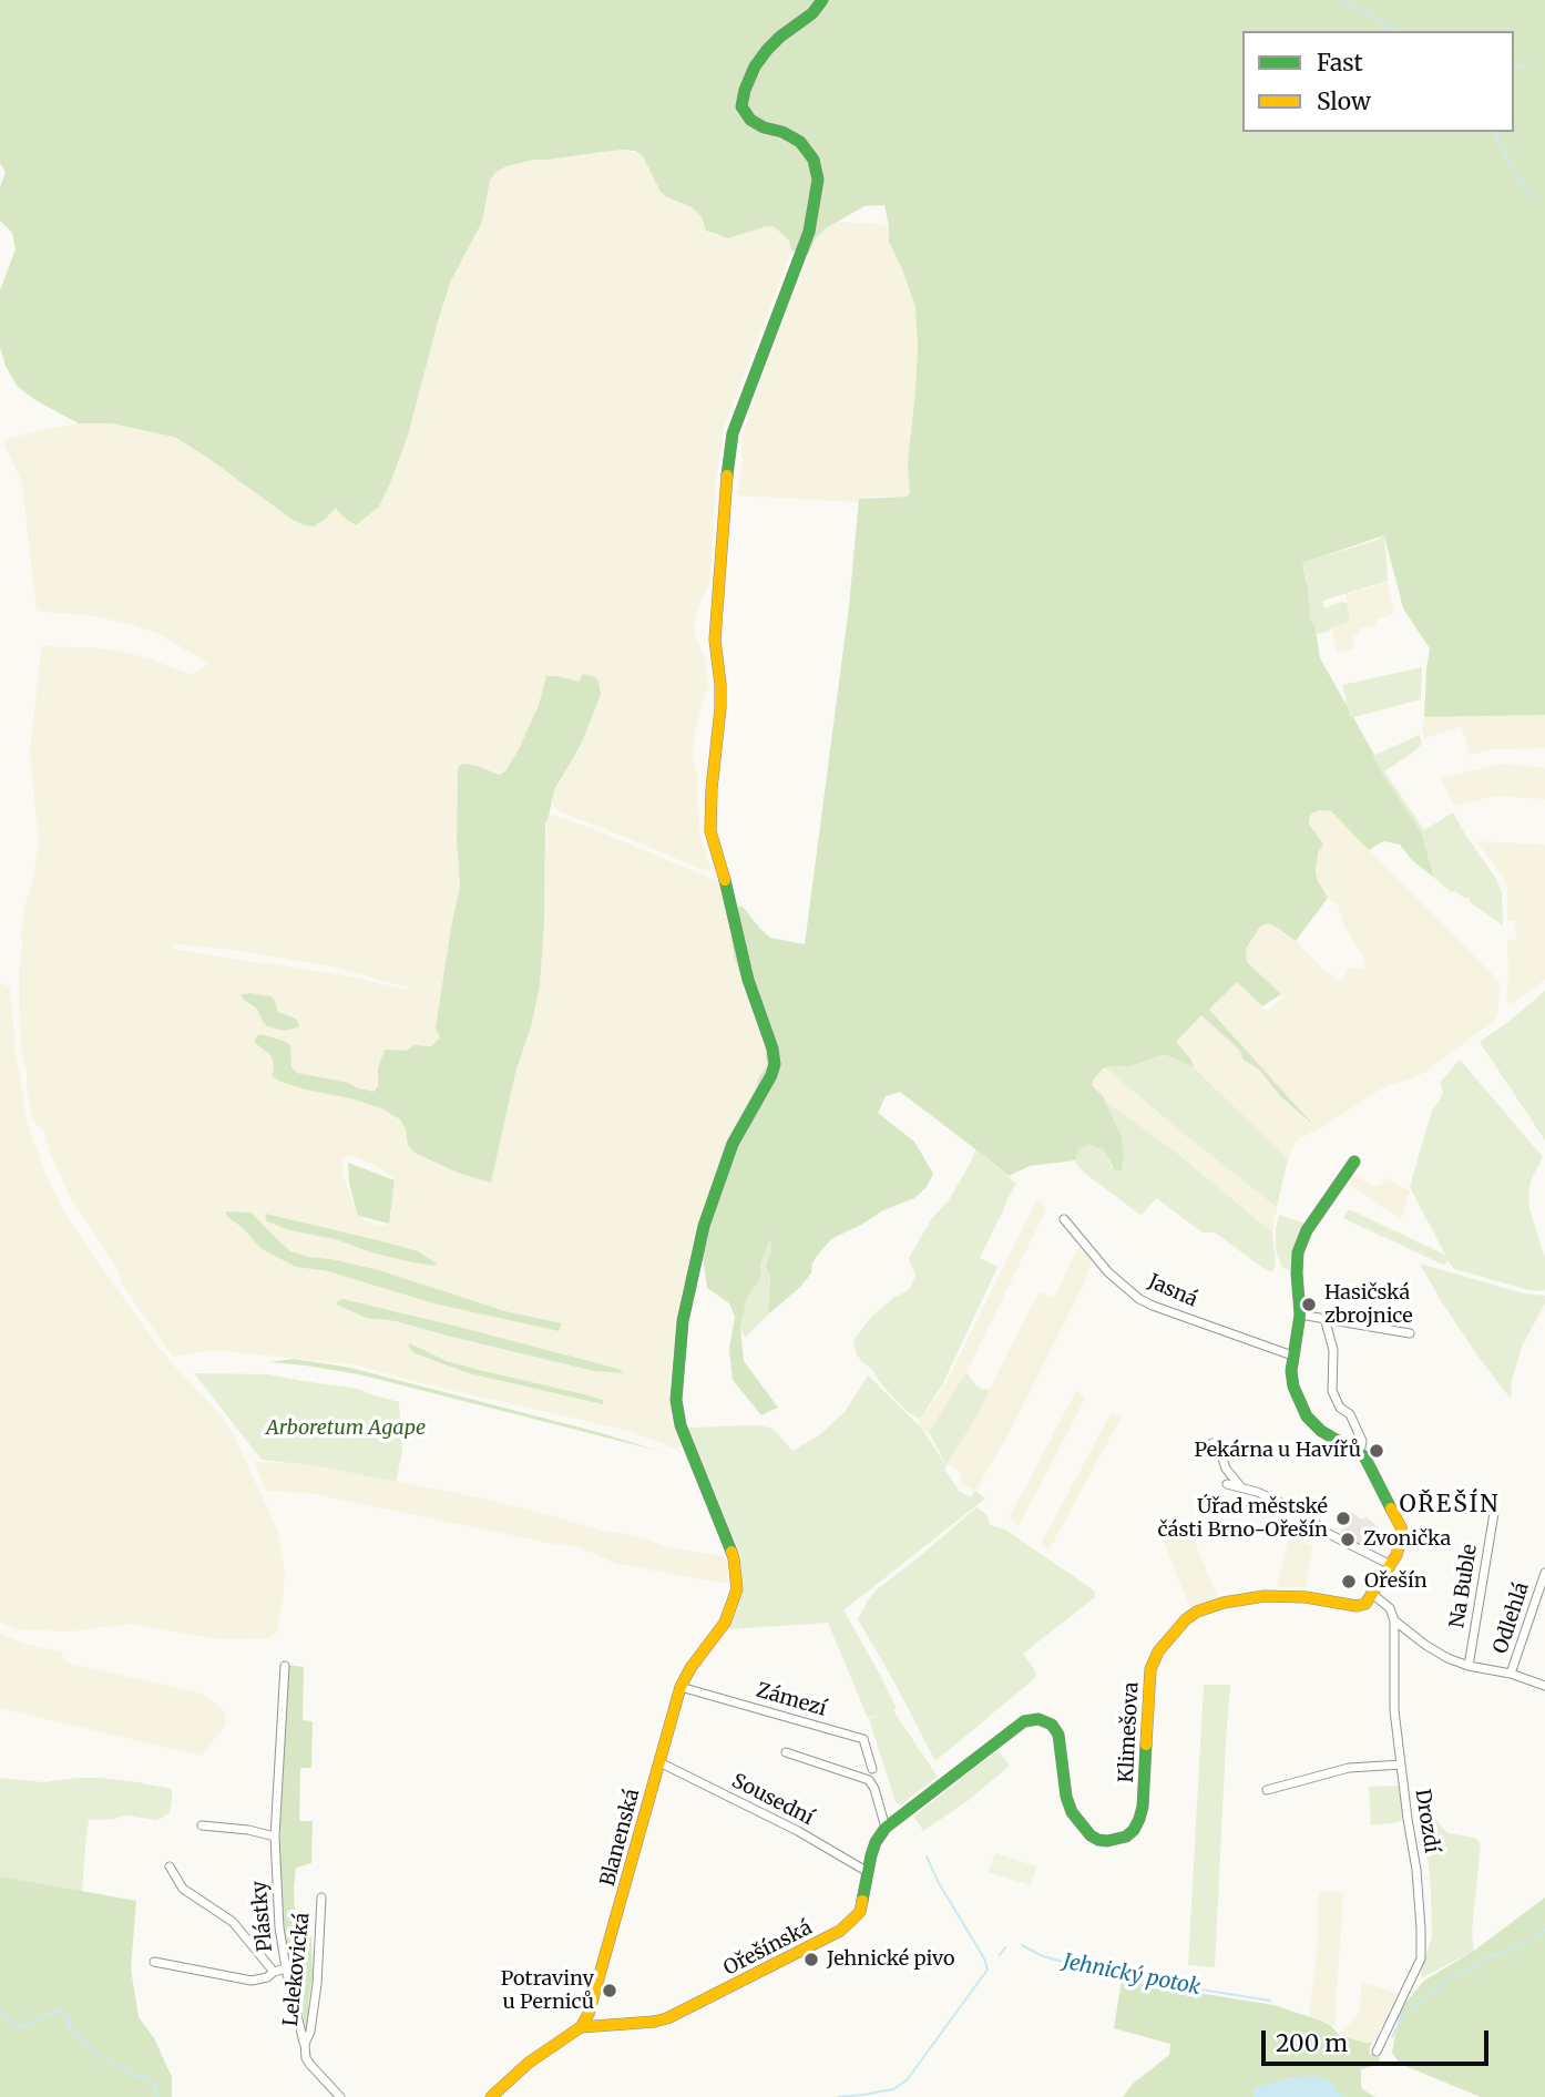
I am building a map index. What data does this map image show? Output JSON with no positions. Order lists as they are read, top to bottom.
{
  "streets": {
    "street": [
      "Jasná",
      "Na Buble",
      "Odlehlá",
      "Zámezí",
      "Klimešova",
      "Sousední",
      "Drozdí",
      "Blanenská",
      "Plástky",
      "Ořešínská",
      "Lelekovická"
    ]
  },
  "crossings": [
    ["Zámezí", "Blanenská"],
    ["Klimešova", "Ořešínská"],
    ["Sousední", "Blanenská"],
    ["Sousední", "Ořešínská"],
    ["Blanenská", "Ořešínská"],
    ["Plástky", "Lelekovická"]
  ],
  "districts": ["OŘEŠÍN"],
  "water": ["Jehnický potok"],
  "parks": ["Arboretum Agape"],
  "places": [
    "Hasičská zbrojnice",
    "Pekárna u Havířů",
    "Úřad městské části Brno-Ořešín",
    "Zvonička",
    "Ořešín",
    "Jehnické pivo",
    "Potraviny u Perniců"
  ],
  "legend": ["Fast", "Slow"],
  "scale_bar": "200 m"
}
